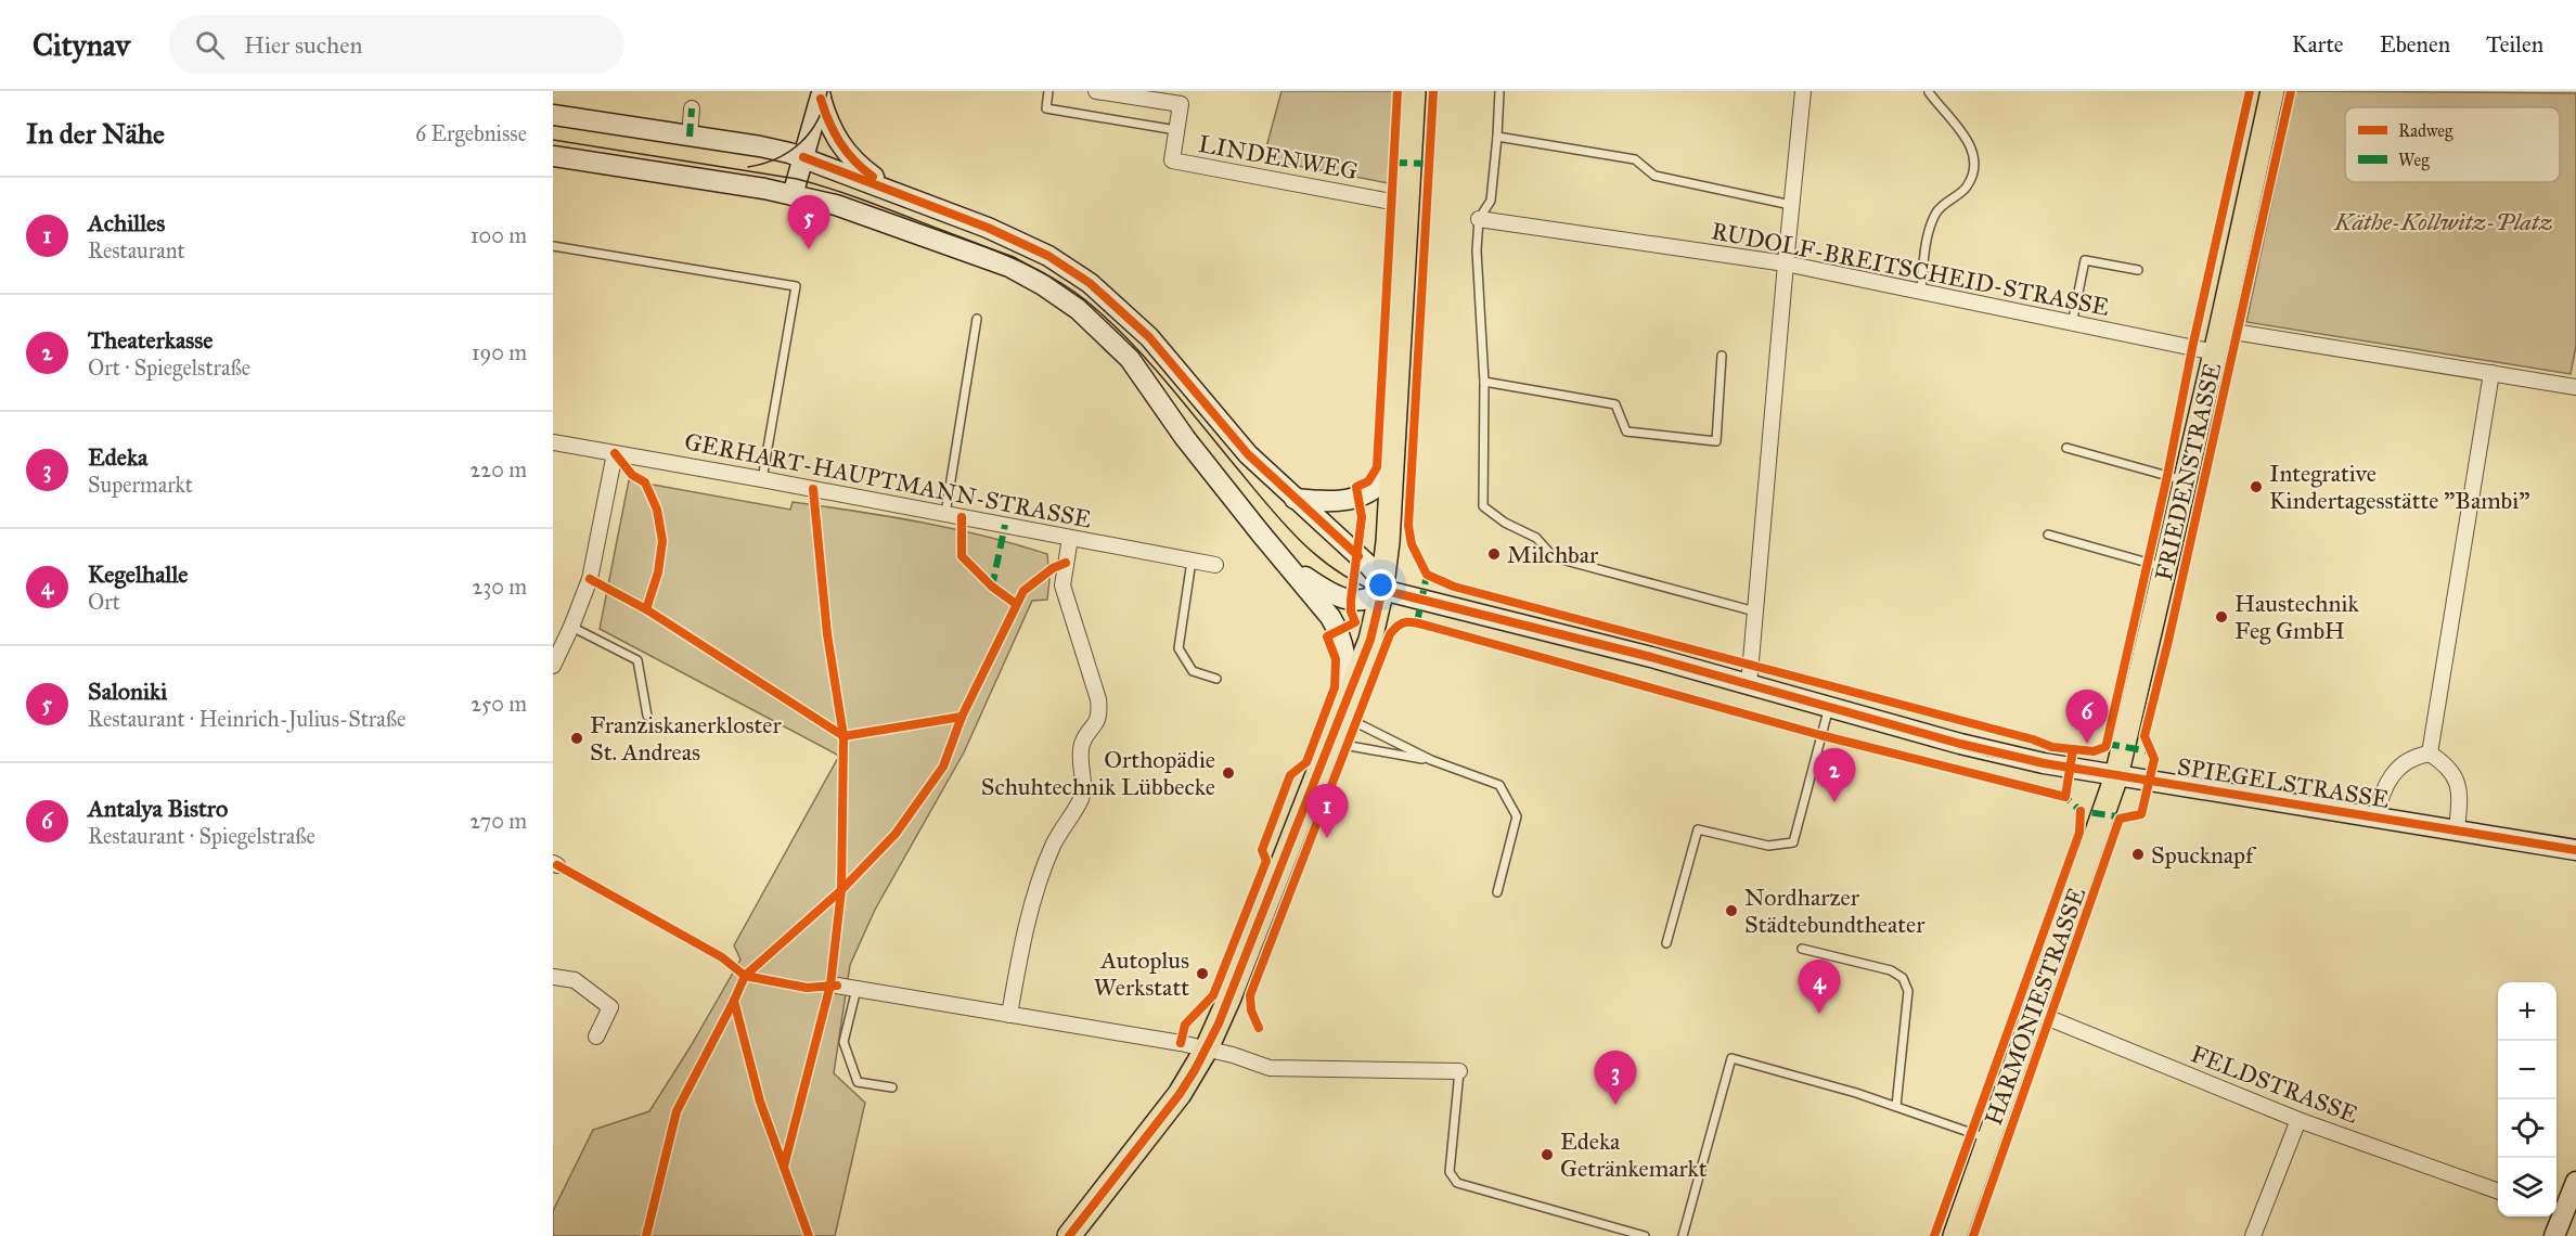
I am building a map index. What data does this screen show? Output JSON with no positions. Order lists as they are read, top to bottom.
{
  "streets": {
    "main road": ["FRIEDENSTRASSE", "HARMONIESTRASSE"],
    "street": [
      "LINDENWEG",
      "RUDOLF-BREITSCHEID-STRASSE",
      "GERHART-HAUPTMANN-STRASSE",
      "SPIEGELSTRASSE",
      "FELDSTRASSE"
    ]
  },
  "crossings": [
    ["RUDOLF-BREITSCHEID-STRASSE", "FRIEDENSTRASSE"],
    ["FRIEDENSTRASSE", "SPIEGELSTRASSE"],
    ["FRIEDENSTRASSE", "HARMONIESTRASSE"],
    ["SPIEGELSTRASSE", "HARMONIESTRASSE"],
    ["HARMONIESTRASSE", "FELDSTRASSE"]
  ],
  "parks": ["Käthe-Kollwitz-Platz"],
  "places": [
    "Integrative Kindertagesstätte \"Bambi\"",
    "Milchbar",
    "Haustechnik Feg GmbH",
    "Franziskanerkloster St. Andreas",
    "Orthopädie Schuhtechnik Lübbecke",
    "Spucknapf",
    "Nordharzer Städtebundtheater",
    "Autoplus Werkstatt",
    "Edeka Getränkemarkt"
  ],
  "legend": ["Radweg", "Weg"],
  "page": {
    "header": "Citynav",
    "search": "Hier suchen",
    "nav": ["Karte", "Ebenen", "Teilen"],
    "heading": ["In der Nähe", "6 Ergebnisse"],
    "list": [
      {
        "mark": "1",
        "name": "Achilles",
        "note": "Restaurant",
        "value": "100 m"
      },
      {
        "mark": "2",
        "name": "Theaterkasse",
        "note": "Ort · Spiegelstraße",
        "value": "190 m"
      },
      {
        "mark": "3",
        "name": "Edeka",
        "note": "Supermarkt",
        "value": "220 m"
      },
      {
        "mark": "4",
        "name": "Kegelhalle",
        "note": "Ort",
        "value": "230 m"
      },
      {
        "mark": "5",
        "name": "Saloniki",
        "note": "Restaurant · Heinrich-Julius-Straße",
        "value": "250 m"
      },
      {
        "mark": "6",
        "name": "Antalya Bistro",
        "note": "Restaurant · Spiegelstraße",
        "value": "270 m"
      }
    ],
    "pins": [
      "5",
      "6",
      "2",
      "1",
      "4",
      "3"
    ],
    "map_buttons": ["+", "−"]
  }
}
